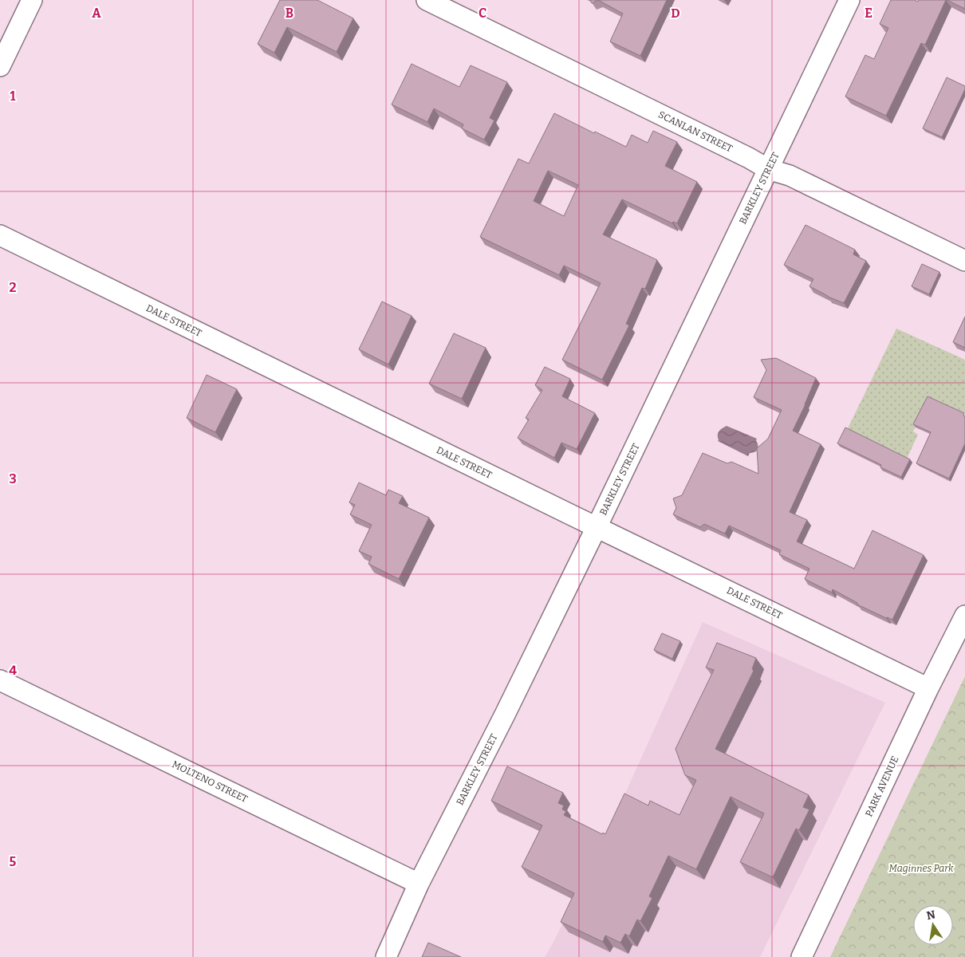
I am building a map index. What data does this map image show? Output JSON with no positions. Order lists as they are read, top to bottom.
{
  "streets": {
    "street": [
      "SCANLAN STREET",
      "BARKLEY STREET",
      "DALE STREET",
      "MOLTENO STREET",
      "PARK AVENUE"
    ]
  },
  "crossings": [
    ["SCANLAN STREET", "BARKLEY STREET"],
    ["BARKLEY STREET", "DALE STREET"],
    ["BARKLEY STREET", "MOLTENO STREET"],
    ["DALE STREET", "PARK AVENUE"]
  ],
  "parks": ["Maginnes Park"],
  "north": "top",
  "grid": {
    "columns": [
      "A",
      "B",
      "C",
      "D",
      "E"
    ],
    "rows": [
      "1",
      "2",
      "3",
      "4",
      "5"
    ]
  }
}
